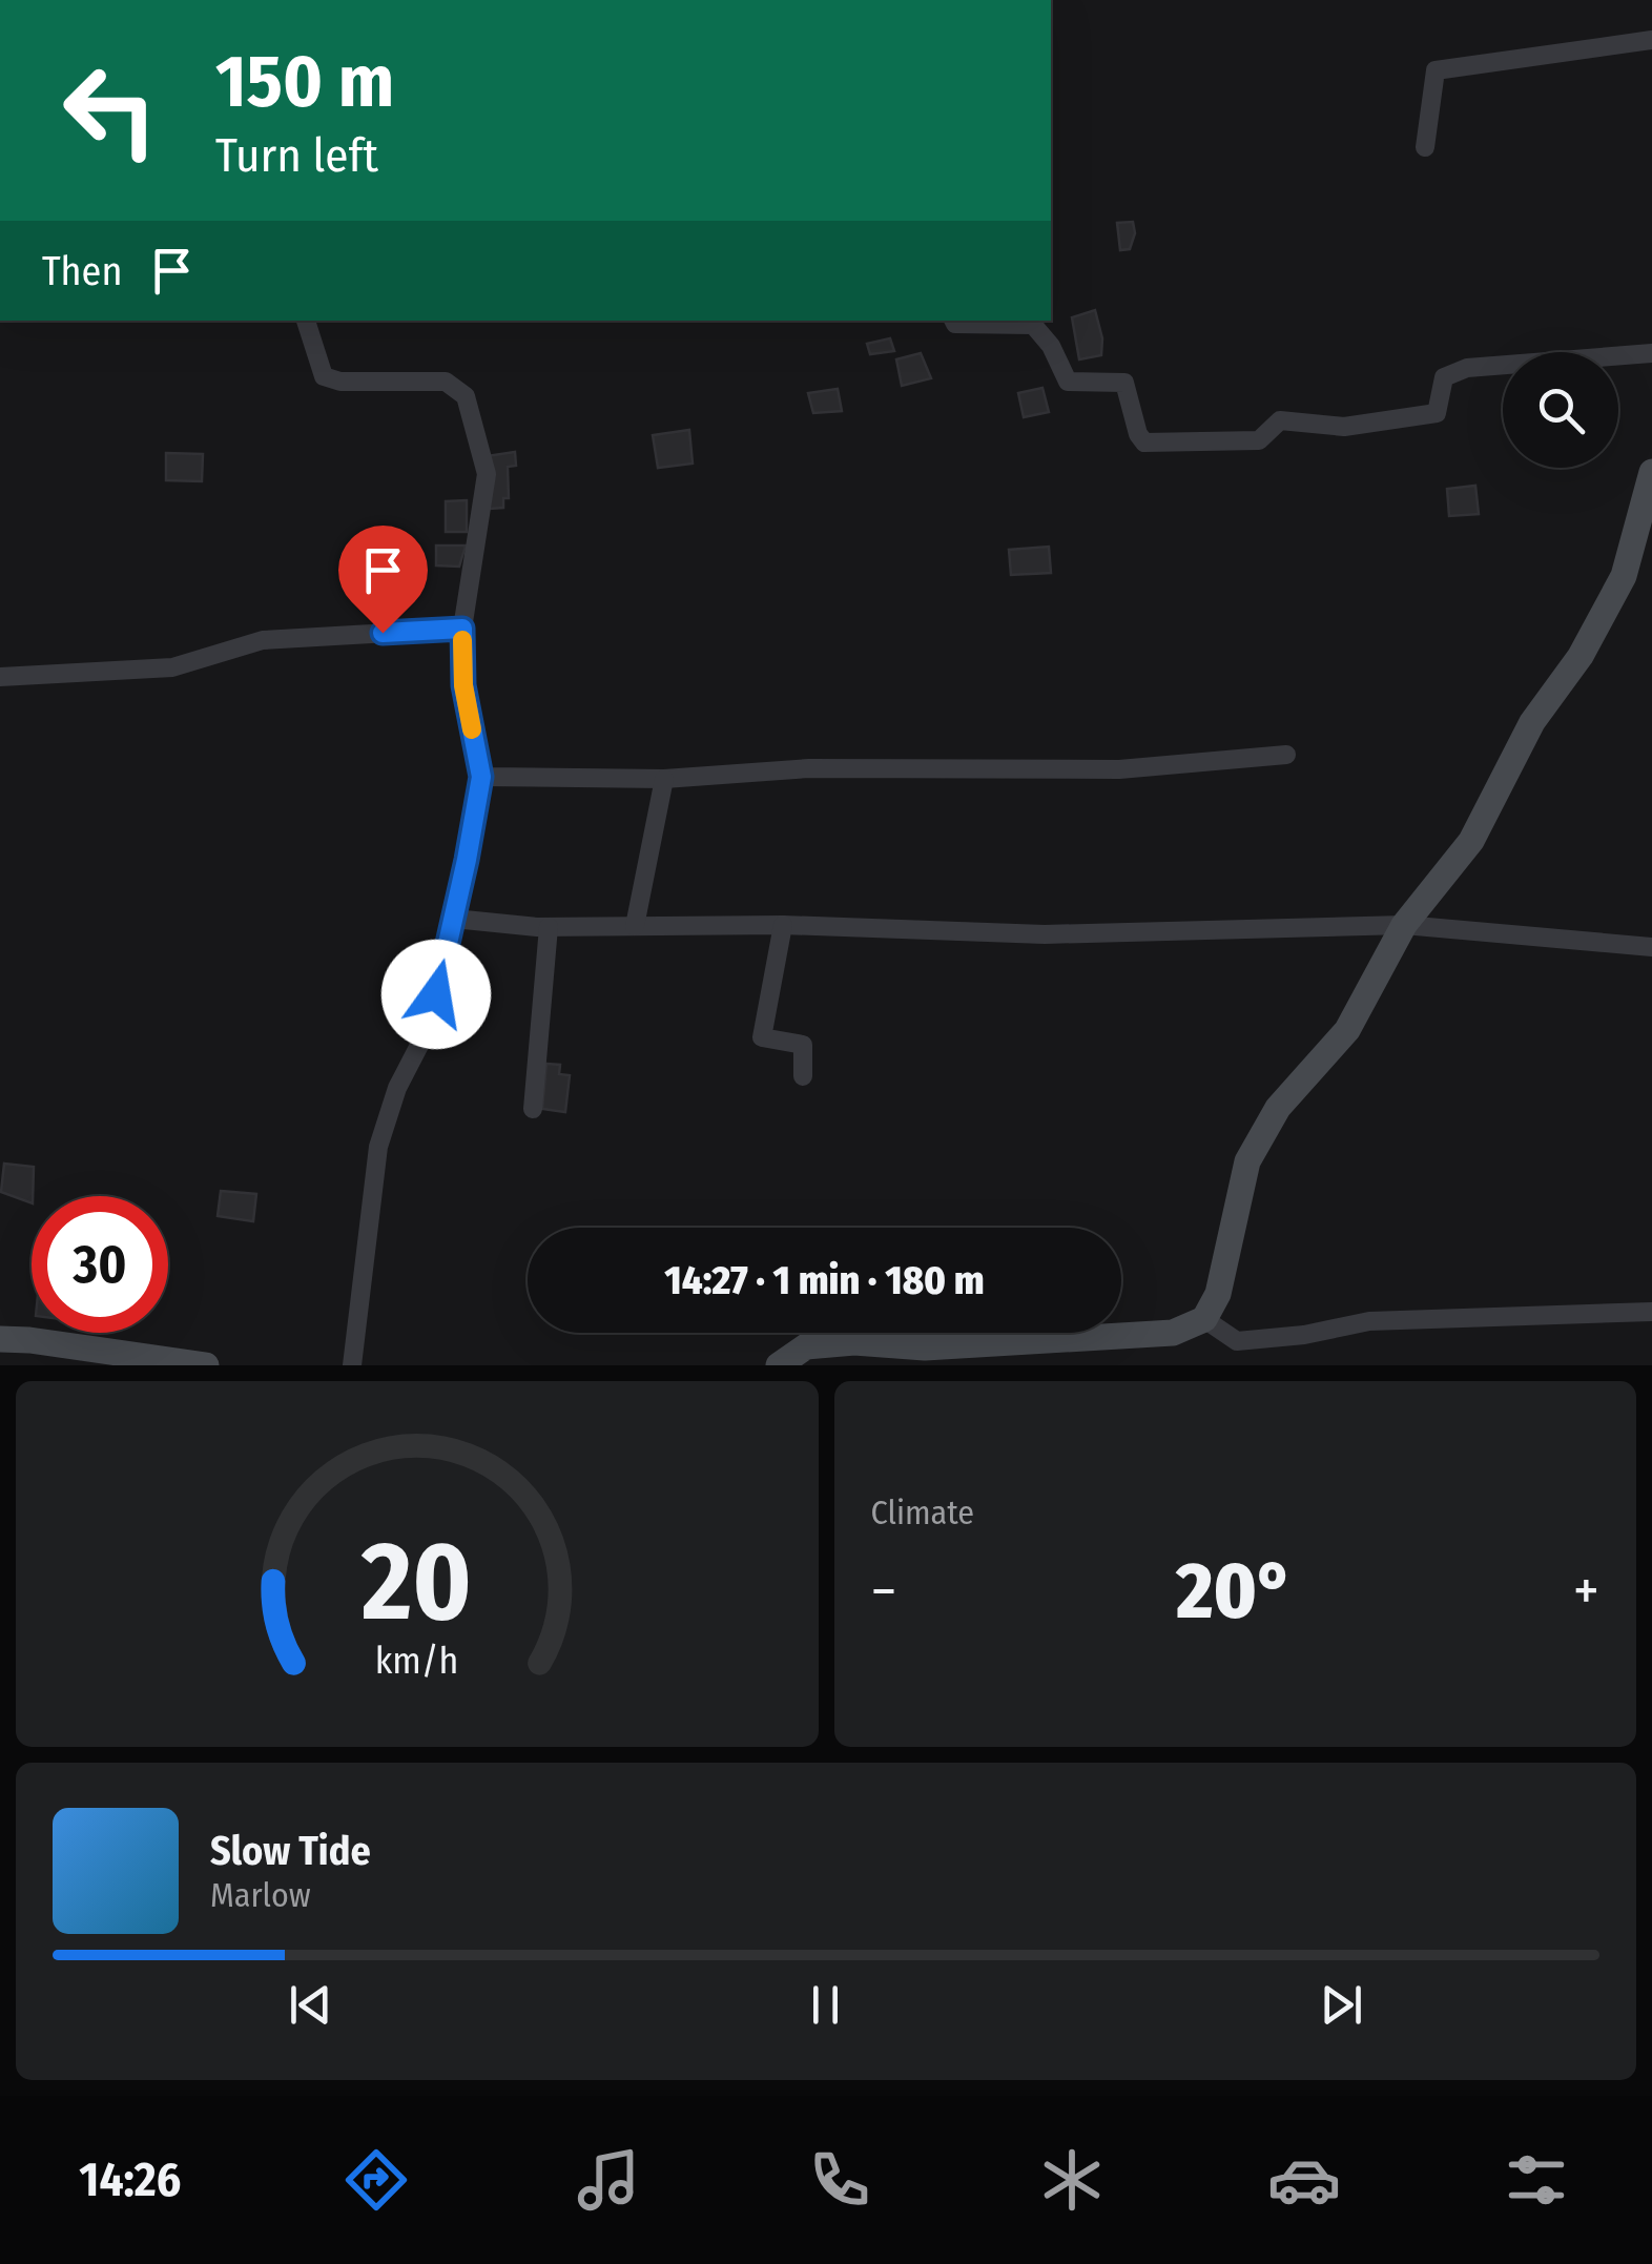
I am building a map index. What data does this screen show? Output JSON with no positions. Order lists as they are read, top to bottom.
{
  "page": {
    "turn": ["150 m", "Turn left"],
    "then": "Then",
    "limit": "30",
    "trip": "14:27 · 1 min · 180 m",
    "tile": "Climate",
    "heat": ["−", "20°", "+"],
    "song": ["Slow Tide", "Marlow"],
    "tabs": "14:26",
    "gauge": ["20", "km/h"]
  }
}
